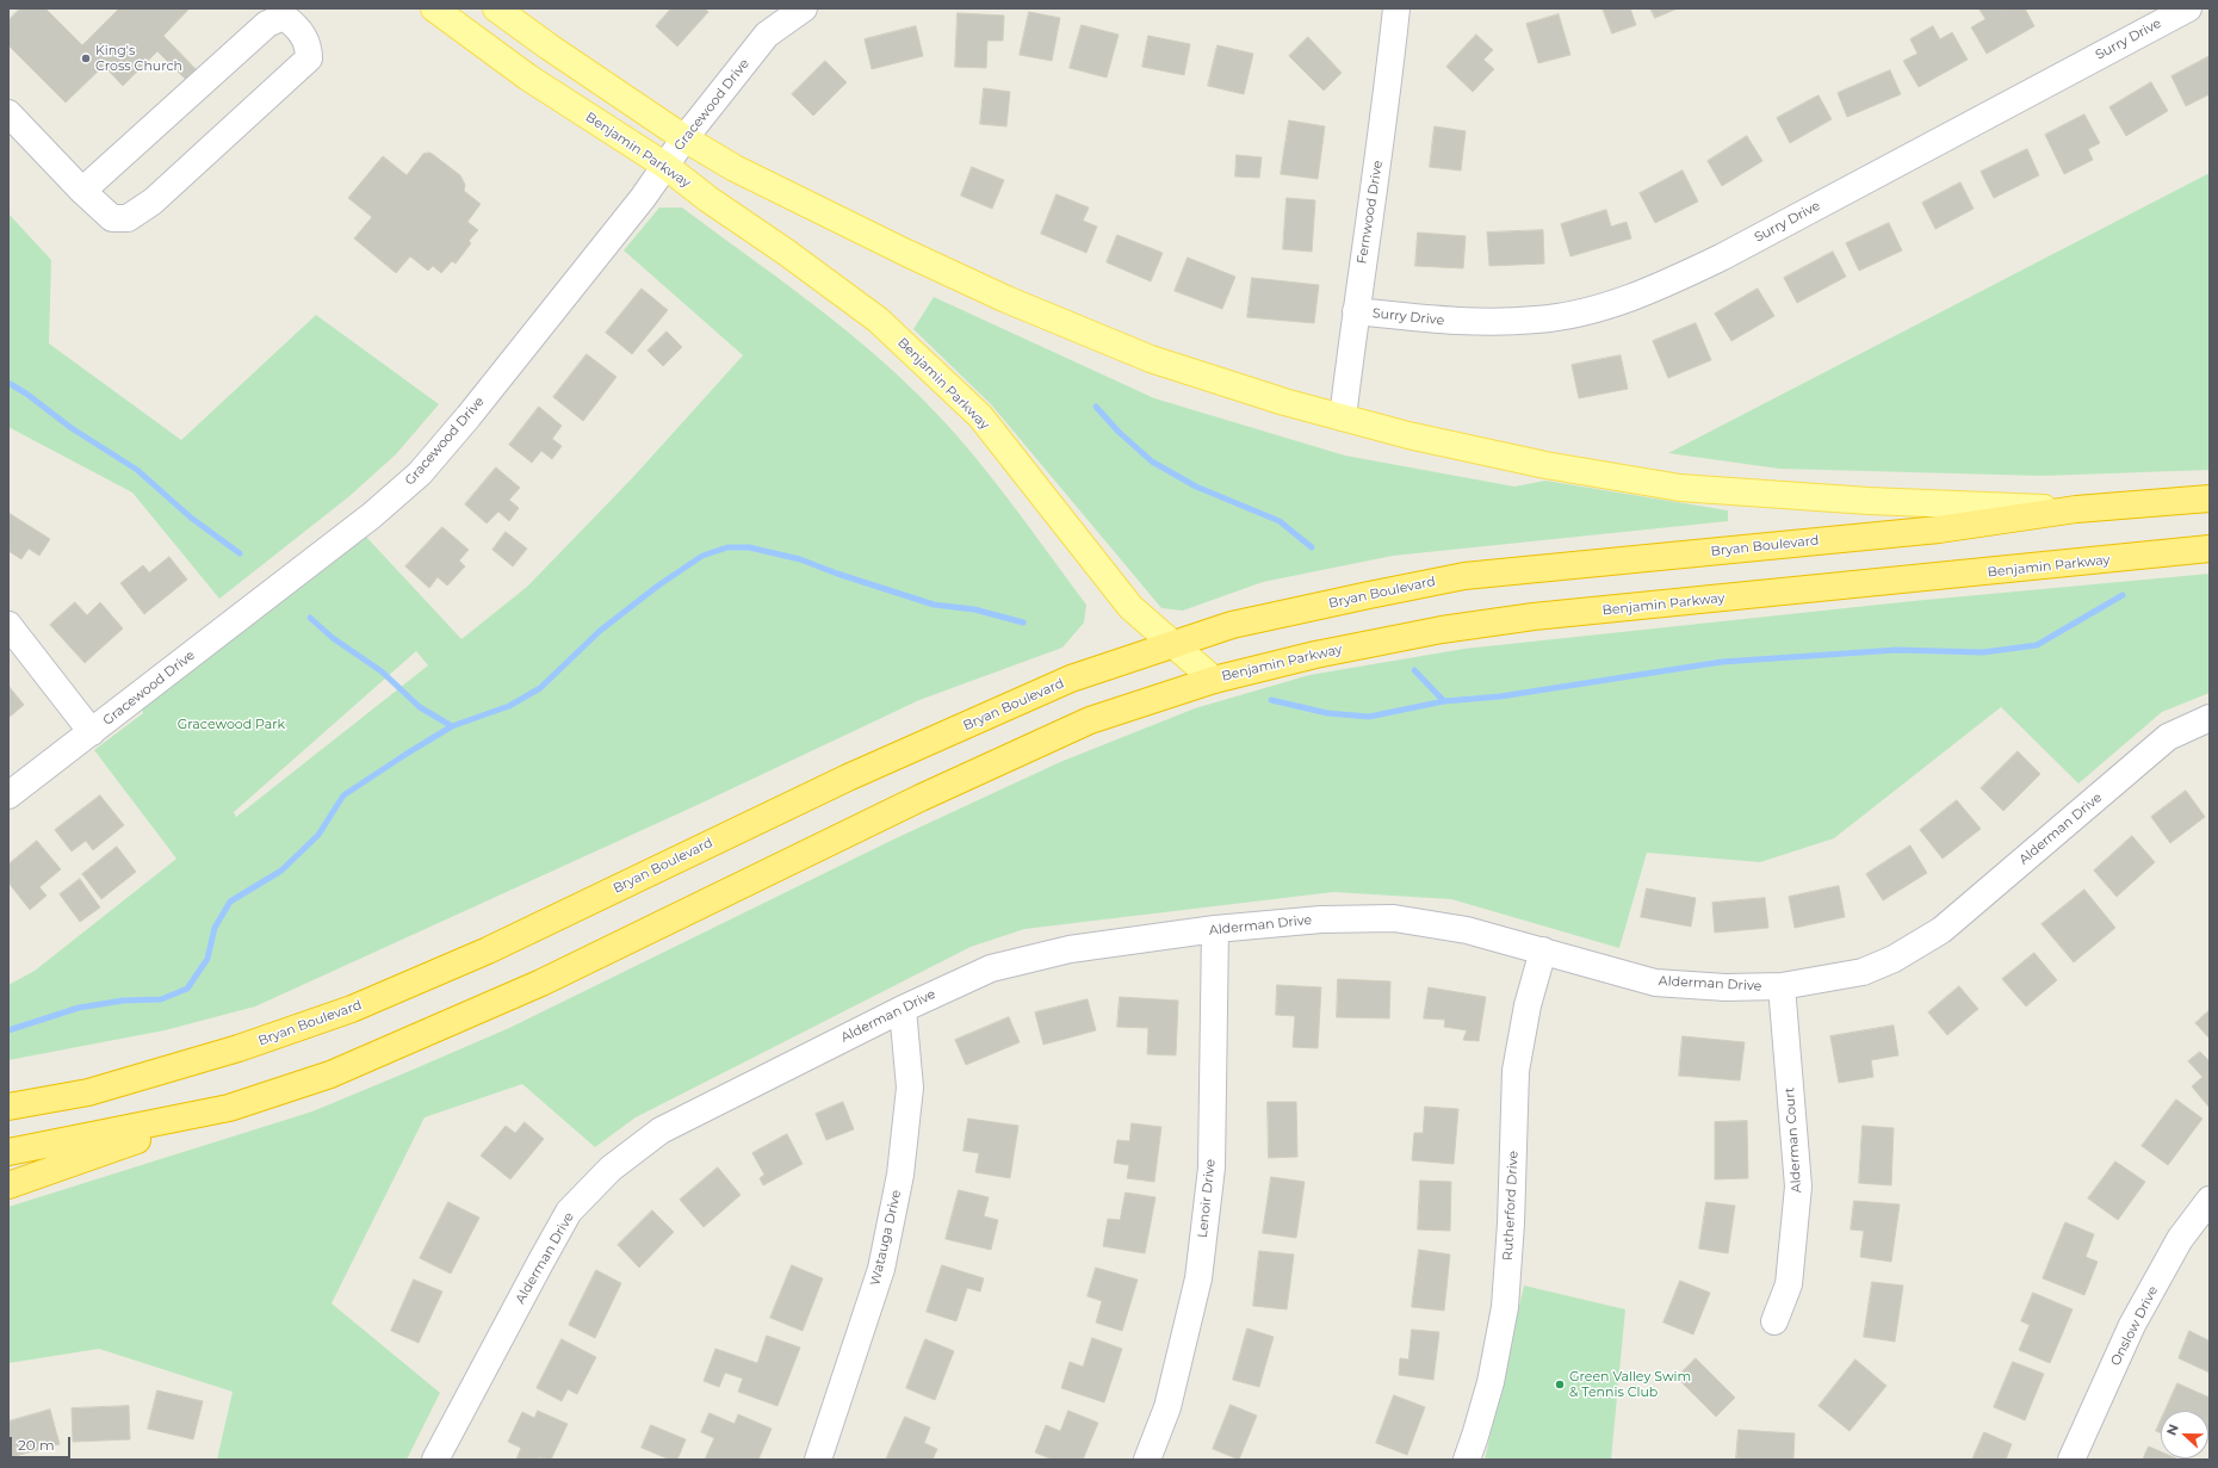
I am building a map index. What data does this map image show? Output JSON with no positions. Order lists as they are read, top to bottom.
{
  "streets": {
    "highway": ["Benjamin Parkway", "Bryan Boulevard"],
    "street": [
      "Surry Drive",
      "Gracewood Drive",
      "Fernwood Drive",
      "Alderman Drive",
      "Alderman Court",
      "Lenoir Drive",
      "Rutherford Drive",
      "Watauga Drive",
      "Onslow Drive"
    ]
  },
  "crossings": [
    ["Surry Drive", "Fernwood Drive"],
    ["Gracewood Drive", "Benjamin Parkway"],
    ["Benjamin Parkway", "Bryan Boulevard"],
    ["Alderman Drive", "Alderman Court"],
    ["Alderman Drive", "Lenoir Drive"],
    ["Alderman Drive", "Rutherford Drive"],
    ["Alderman Drive", "Watauga Drive"]
  ],
  "parks": ["Gracewood Park"],
  "places": ["King's Cross Church", "Green Valley Swim & Tennis Club"],
  "scale_bar": "20 m",
  "north": "left"
}
